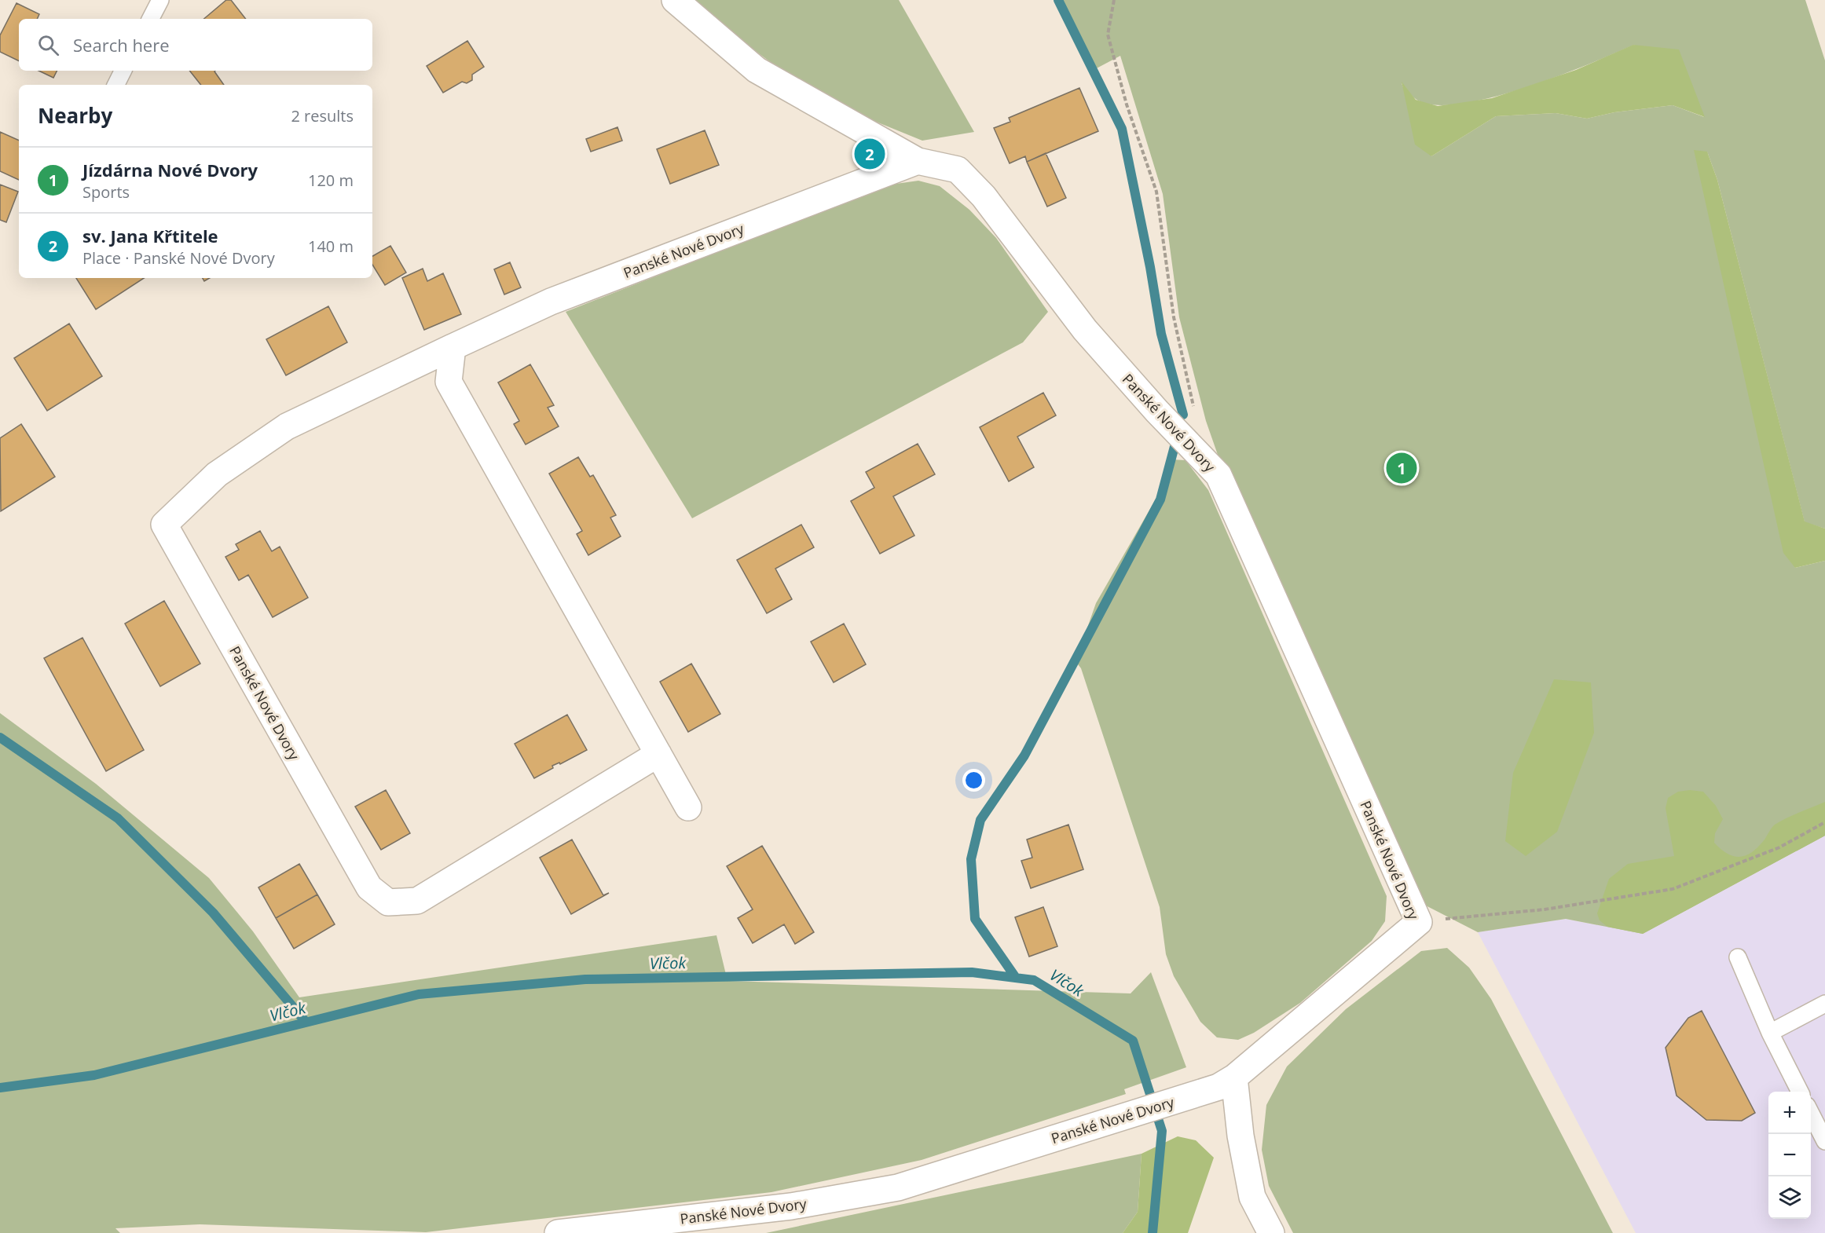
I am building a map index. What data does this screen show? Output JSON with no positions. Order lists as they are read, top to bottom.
{
  "streets": {
    "street": ["Panské Nové Dvory"]
  },
  "water": ["Vlčok"],
  "page": {
    "search": "Search here",
    "heading": ["Nearby", "2 results"],
    "pins": ["2", "1"],
    "list": [
      {
        "mark": "1",
        "name": "Jízdárna Nové Dvory",
        "note": "Sports",
        "value": "120 m"
      },
      {
        "mark": "2",
        "name": "sv. Jana Křtitele",
        "note": "Place · Panské Nové Dvory",
        "value": "140 m"
      }
    ],
    "map_buttons": ["+", "−"]
  }
}
